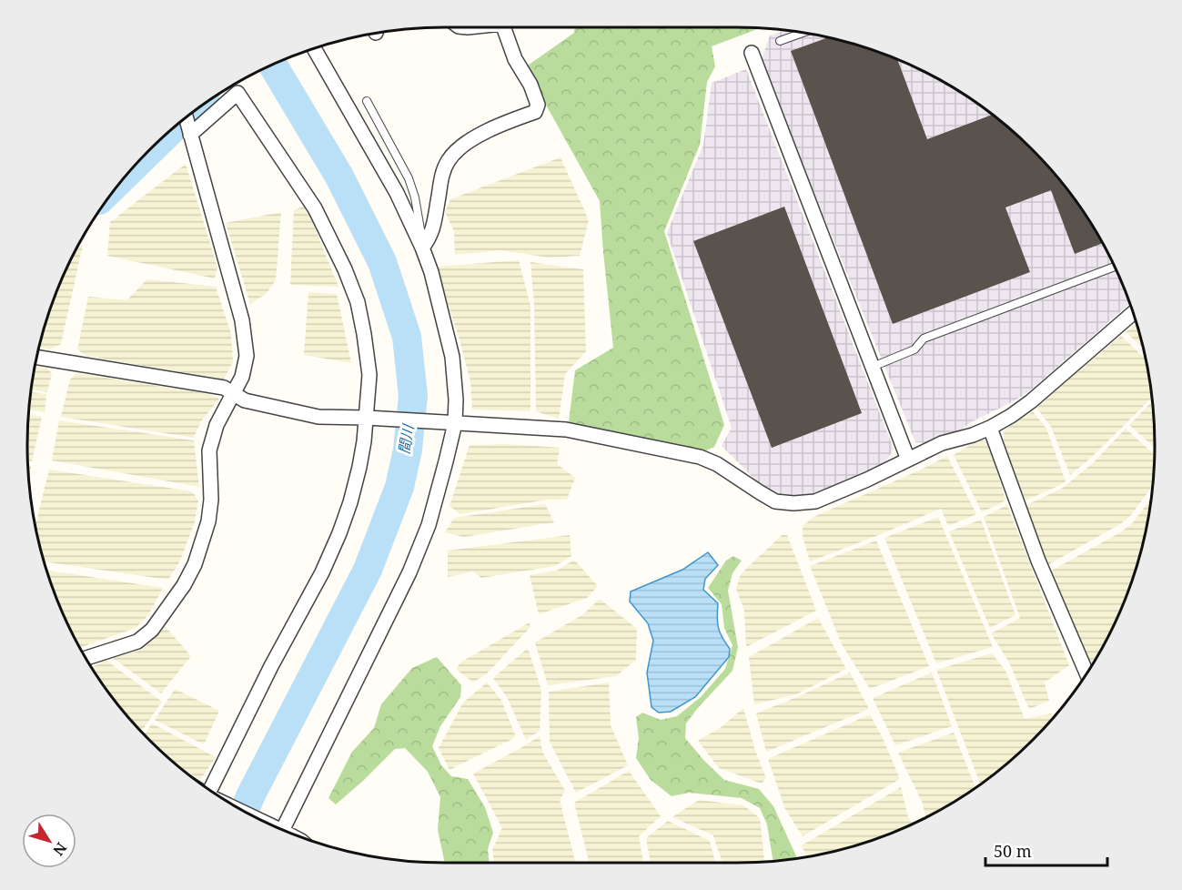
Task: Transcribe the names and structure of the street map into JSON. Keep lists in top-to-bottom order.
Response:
{
  "water": ["間川"],
  "scale_bar": "50 m",
  "north": "bottom right"
}
